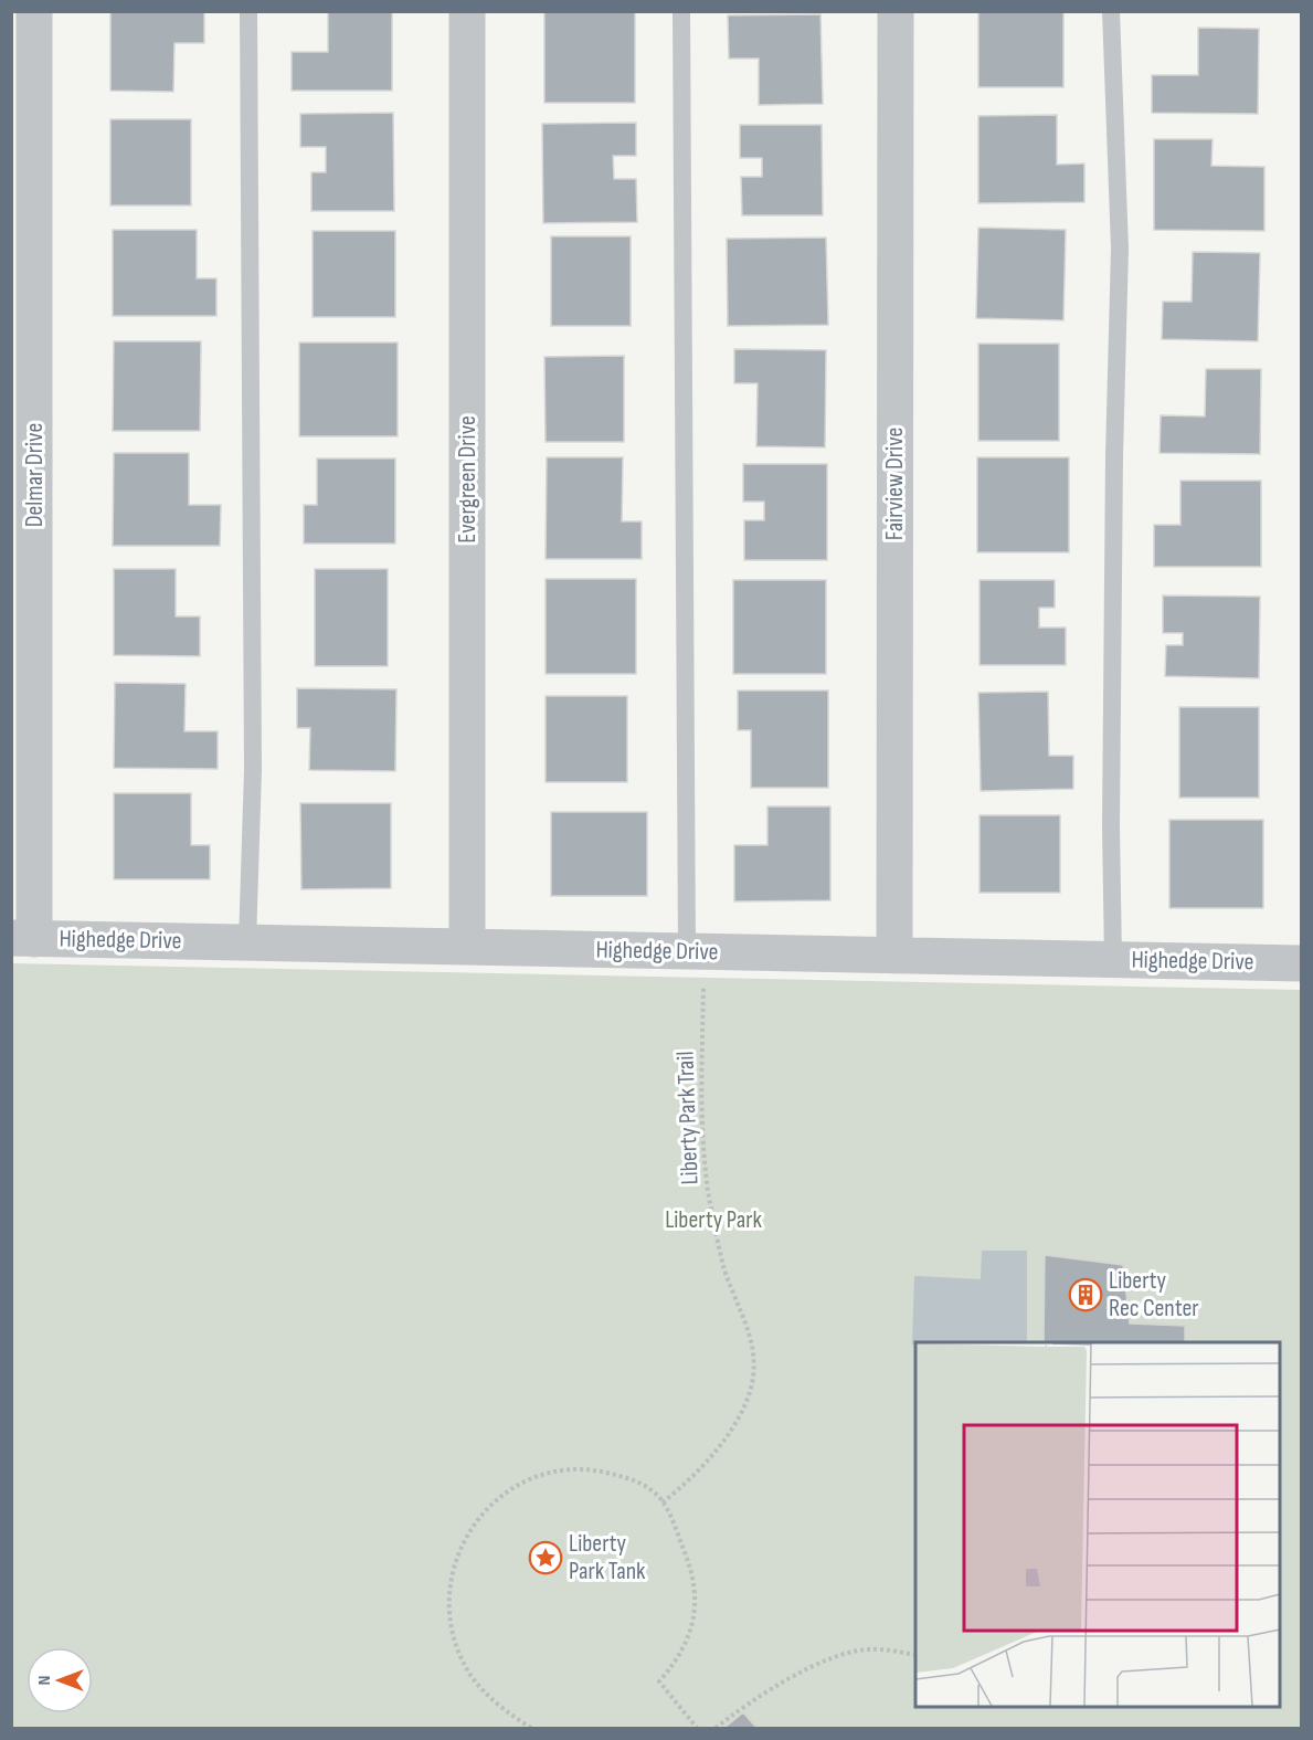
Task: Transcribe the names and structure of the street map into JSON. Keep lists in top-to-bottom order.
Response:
{
  "streets": {
    "street": [
      "Delmar Drive",
      "Evergreen Drive",
      "Fairview Drive",
      "Highedge Drive"
    ],
    "path": ["Liberty Park Trail"]
  },
  "crossings": [
    ["Delmar Drive", "Highedge Drive"],
    ["Evergreen Drive", "Highedge Drive"],
    ["Fairview Drive", "Highedge Drive"],
    ["Highedge Drive", "Liberty Park Trail"]
  ],
  "parks": ["Liberty Park"],
  "places": {
    "building": ["Liberty Rec Center"],
    "place": ["Liberty Park Tank"]
  },
  "north": "left"
}
